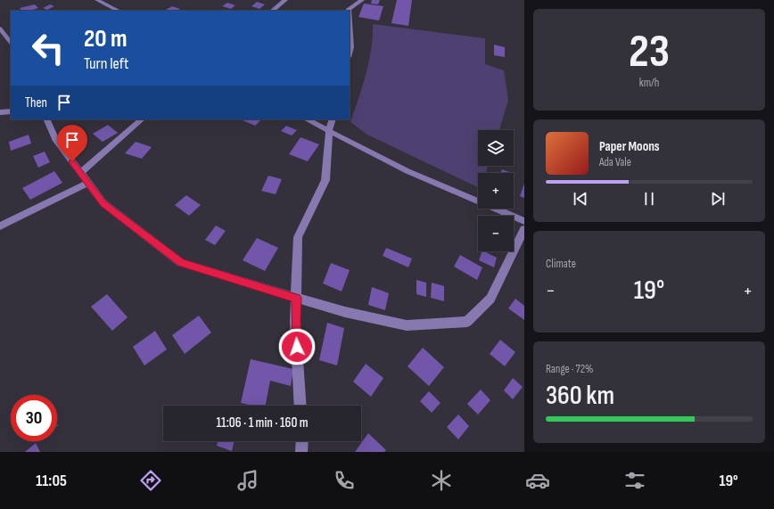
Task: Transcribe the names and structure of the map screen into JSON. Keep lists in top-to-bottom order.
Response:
{
  "page": {
    "tile": [
      ["23", "km/h"],
      "Climate",
      ["Range · 72%", "360 km"]
    ],
    "turn": ["20 m", "Turn left"],
    "then": "Then",
    "map_buttons": ["+", "−"],
    "song": ["Paper Moons", "Ada Vale"],
    "heat": ["−", "19°", "+"],
    "limit": "30",
    "trip": "11:06 · 1 min · 160 m",
    "tabs": ["11:05", "19°"]
  }
}
